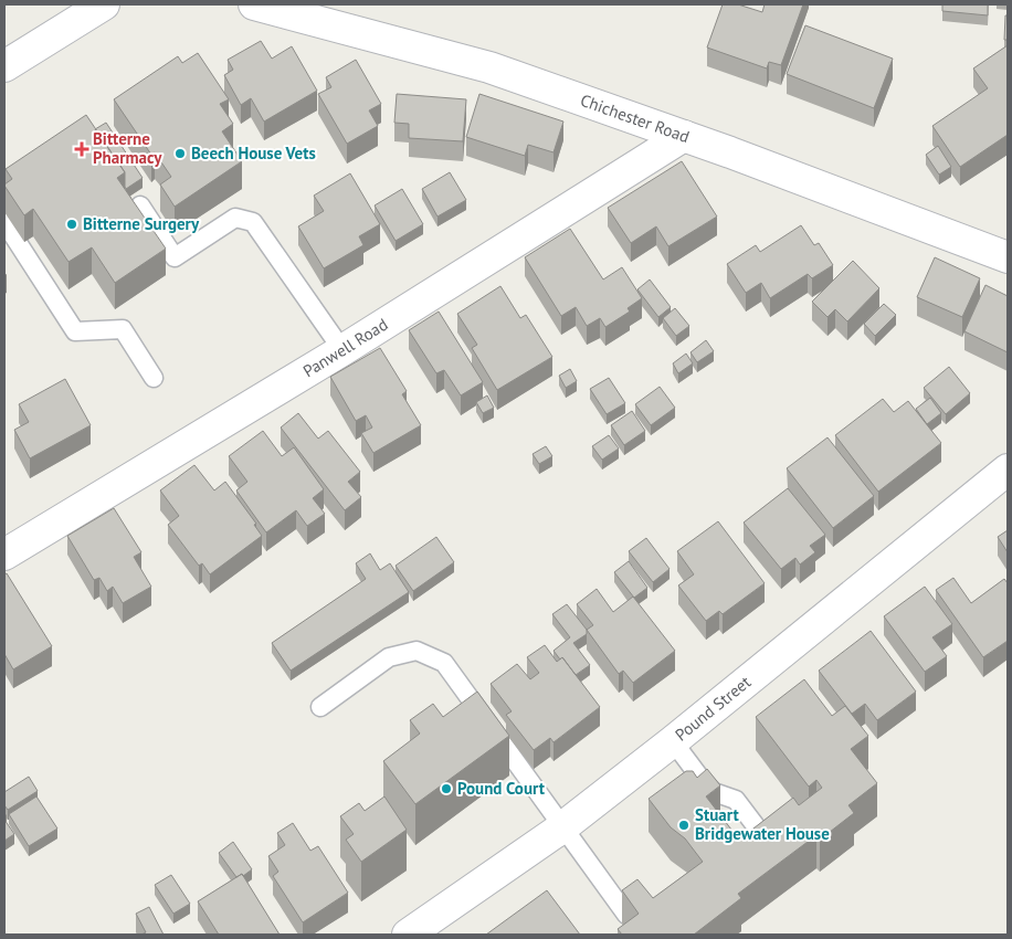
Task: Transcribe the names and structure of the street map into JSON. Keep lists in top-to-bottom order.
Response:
{
  "streets": {
    "street": ["Chichester Road", "Panwell Road", "Pound Street"]
  },
  "crossings": [
    ["Chichester Road", "Panwell Road"]
  ],
  "places": {
    "health": ["Bitterne Pharmacy"],
    "other": [
      "Beech House Vets",
      "Bitterne Surgery",
      "Pound Court",
      "Stuart Bridgewater House"
    ]
  }
}
